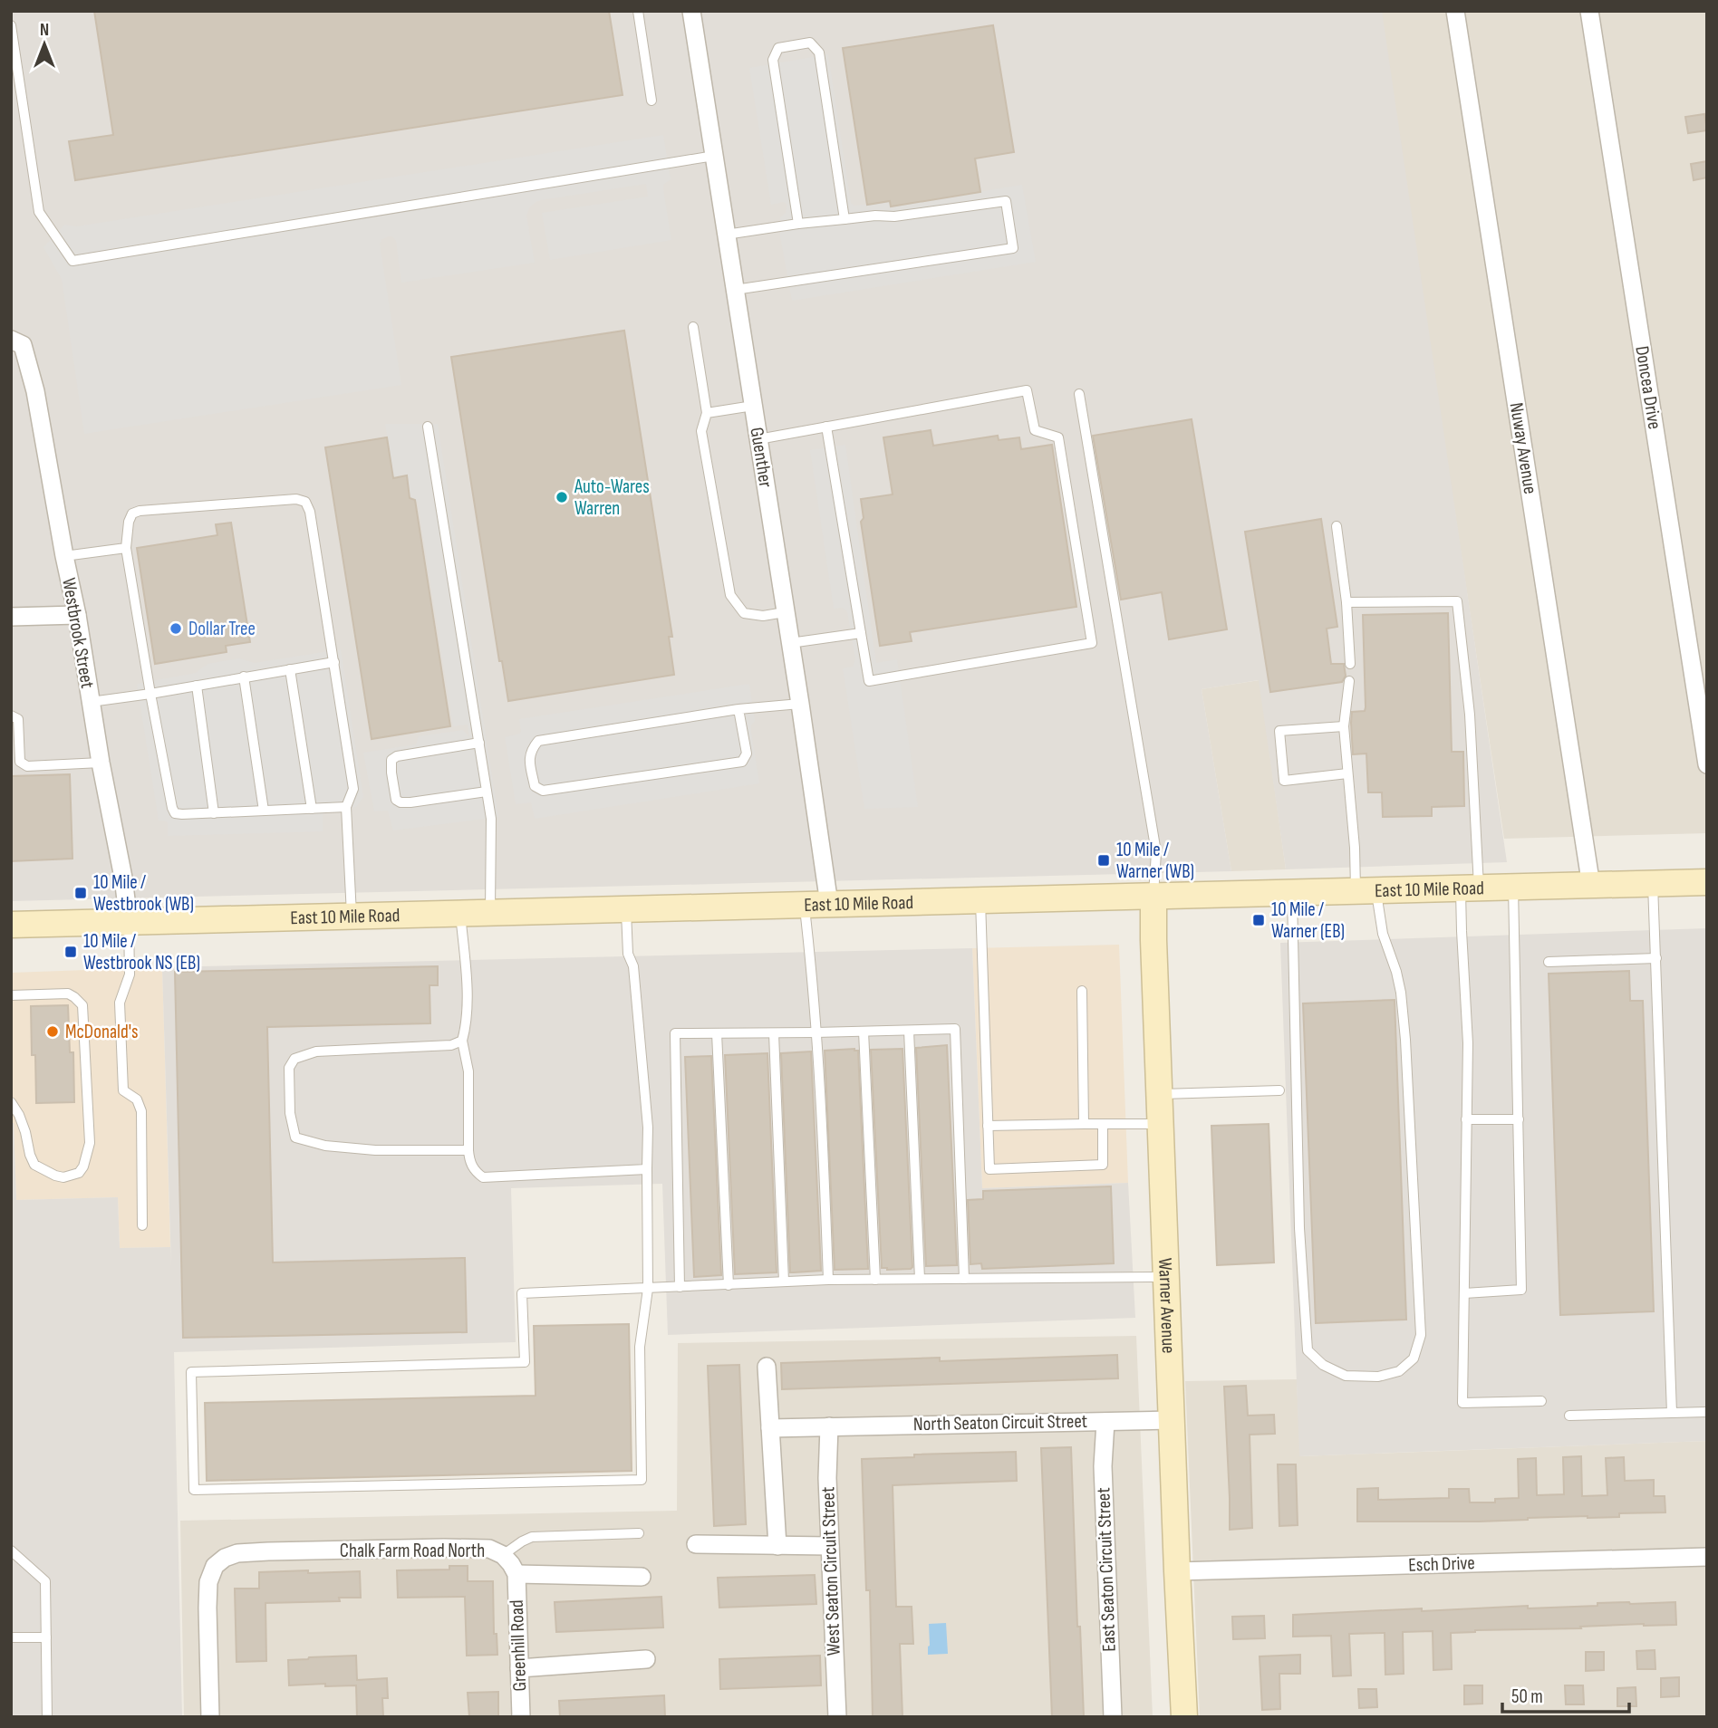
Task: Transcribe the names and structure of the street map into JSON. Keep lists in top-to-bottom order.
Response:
{
  "streets": {
    "main road": ["East 10 Mile Road", "Warner Avenue"],
    "street": [
      "Doncea Drive",
      "Nuway Avenue",
      "Guenther",
      "Westbrook Street",
      "North Seaton Circuit Street",
      "Chalk Farm Road North",
      "Esch Drive",
      "East Seaton Circuit Street",
      "West Seaton Circuit Street",
      "Greenhill Road"
    ]
  },
  "crossings": [
    ["Nuway Avenue", "East 10 Mile Road"],
    ["Guenther", "East 10 Mile Road"],
    ["Westbrook Street", "East 10 Mile Road"],
    ["East 10 Mile Road", "Warner Avenue"],
    ["Warner Avenue", "North Seaton Circuit Street"],
    ["Warner Avenue", "Esch Drive"],
    ["North Seaton Circuit Street", "East Seaton Circuit Street"],
    ["North Seaton Circuit Street", "West Seaton Circuit Street"],
    ["Chalk Farm Road North", "Greenhill Road"]
  ],
  "places": {
    "other": ["Auto-Wares Warren", "Dollar Tree", "McDonald's"],
    "transit": [
      "10 Mile / Warner (WB)",
      "10 Mile / Westbrook (WB)",
      "10 Mile / Warner (EB)",
      "10 Mile / Westbrook NS (EB)"
    ]
  },
  "scale_bar": "50 m",
  "north": "top"
}
